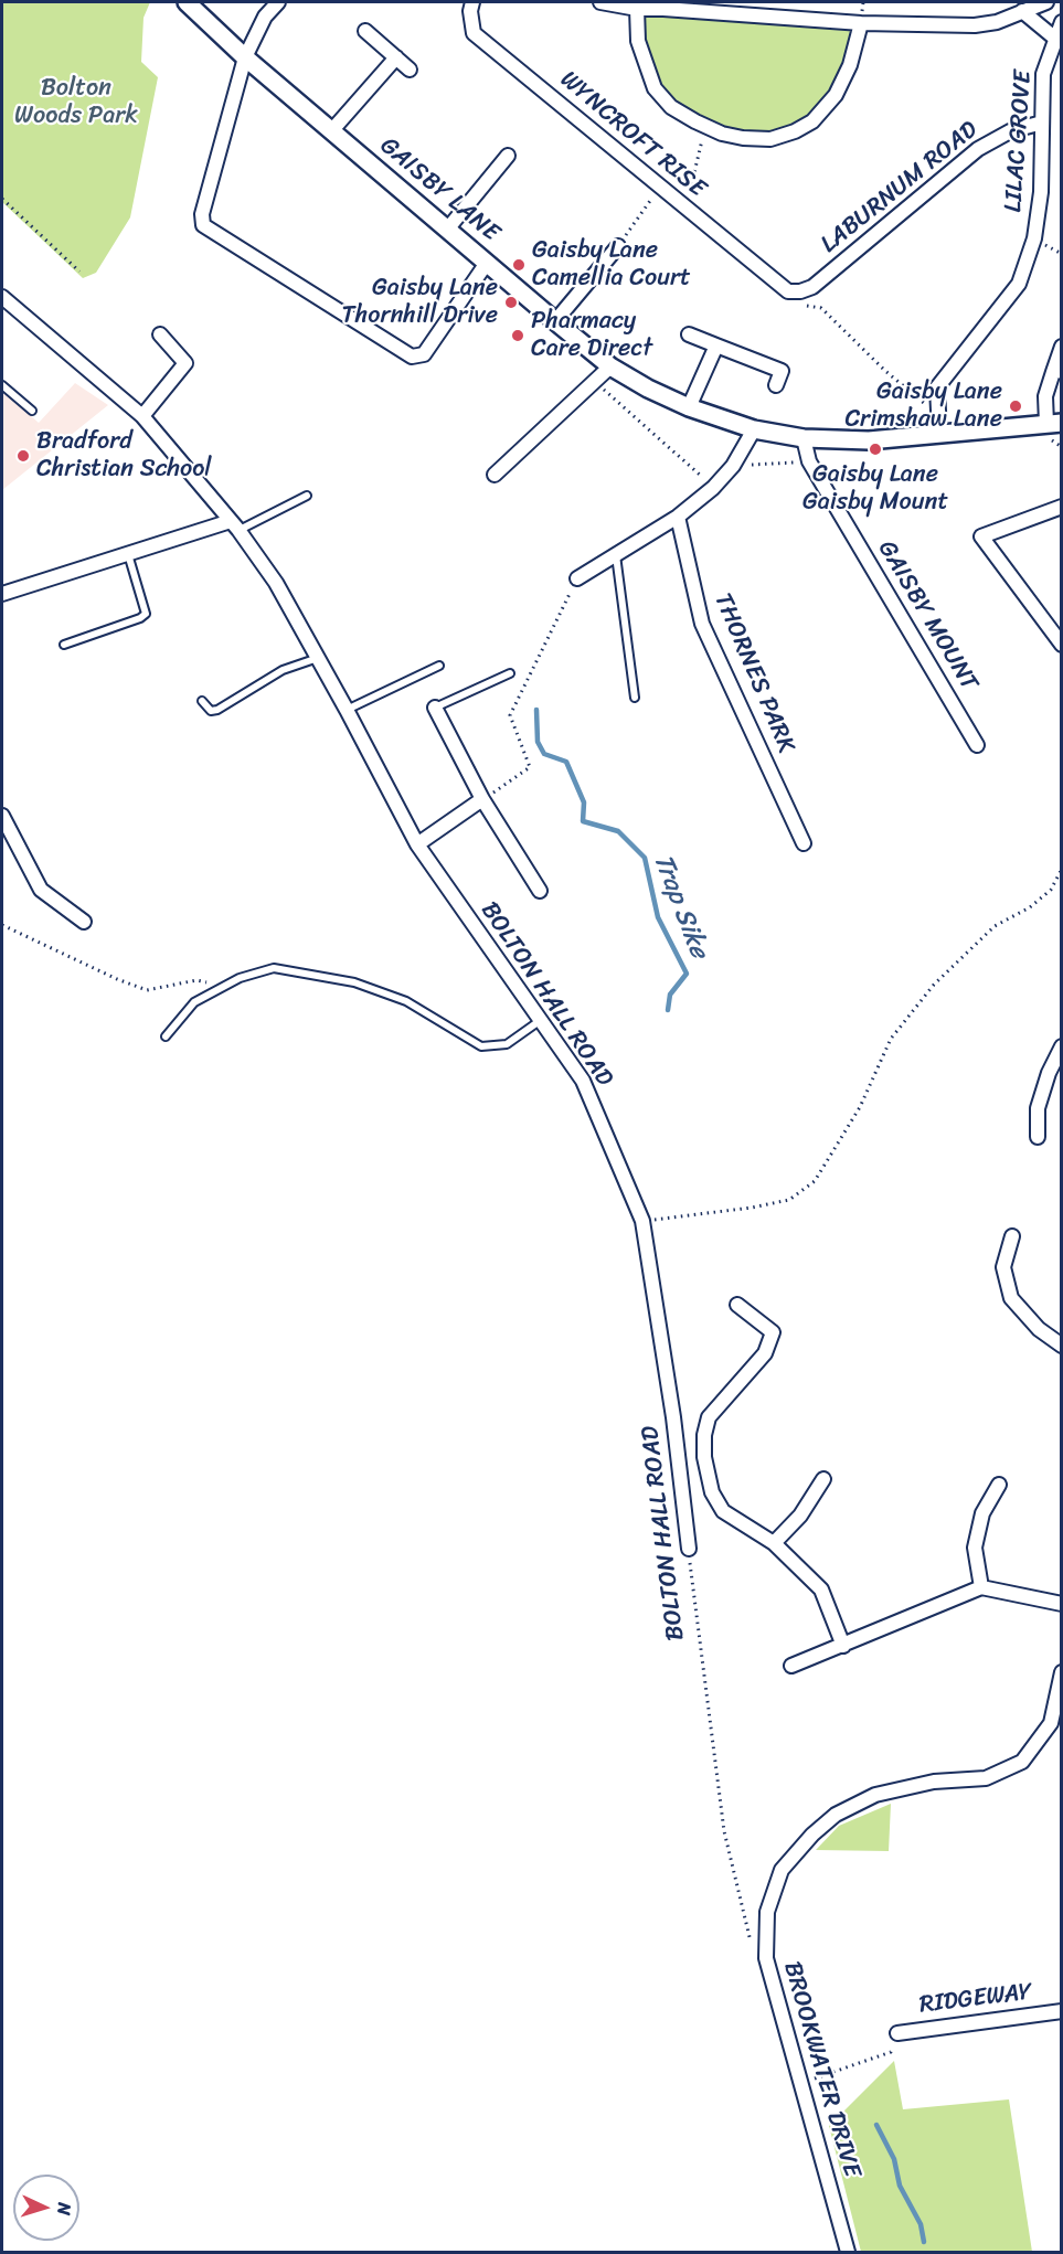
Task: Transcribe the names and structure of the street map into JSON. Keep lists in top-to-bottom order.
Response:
{
  "streets": {
    "street": [
      "WYNCROFT RISE",
      "LILAC GROVE",
      "LABURNUM ROAD",
      "GAISBY LANE",
      "GAISBY MOUNT",
      "THORNES PARK",
      "BOLTON HALL ROAD",
      "RIDGEWAY",
      "BROOKWATER DRIVE"
    ]
  },
  "crossings": [
    ["WYNCROFT RISE", "LABURNUM ROAD"],
    ["LILAC GROVE", "LABURNUM ROAD"],
    ["LILAC GROVE", "GAISBY LANE"],
    ["GAISBY LANE", "GAISBY MOUNT"]
  ],
  "water": ["Trap Sike"],
  "parks": ["Bolton Woods Park"],
  "places": [
    "Gaisby Lane Camellia Court",
    "Gaisby Lane Thornhill Drive",
    "Pharmacy Care Direct",
    "Gaisby Lane Crimshaw Lane",
    "Gaisby Lane Gaisby Mount",
    "Bradford Christian School"
  ],
  "north": "right"
}
